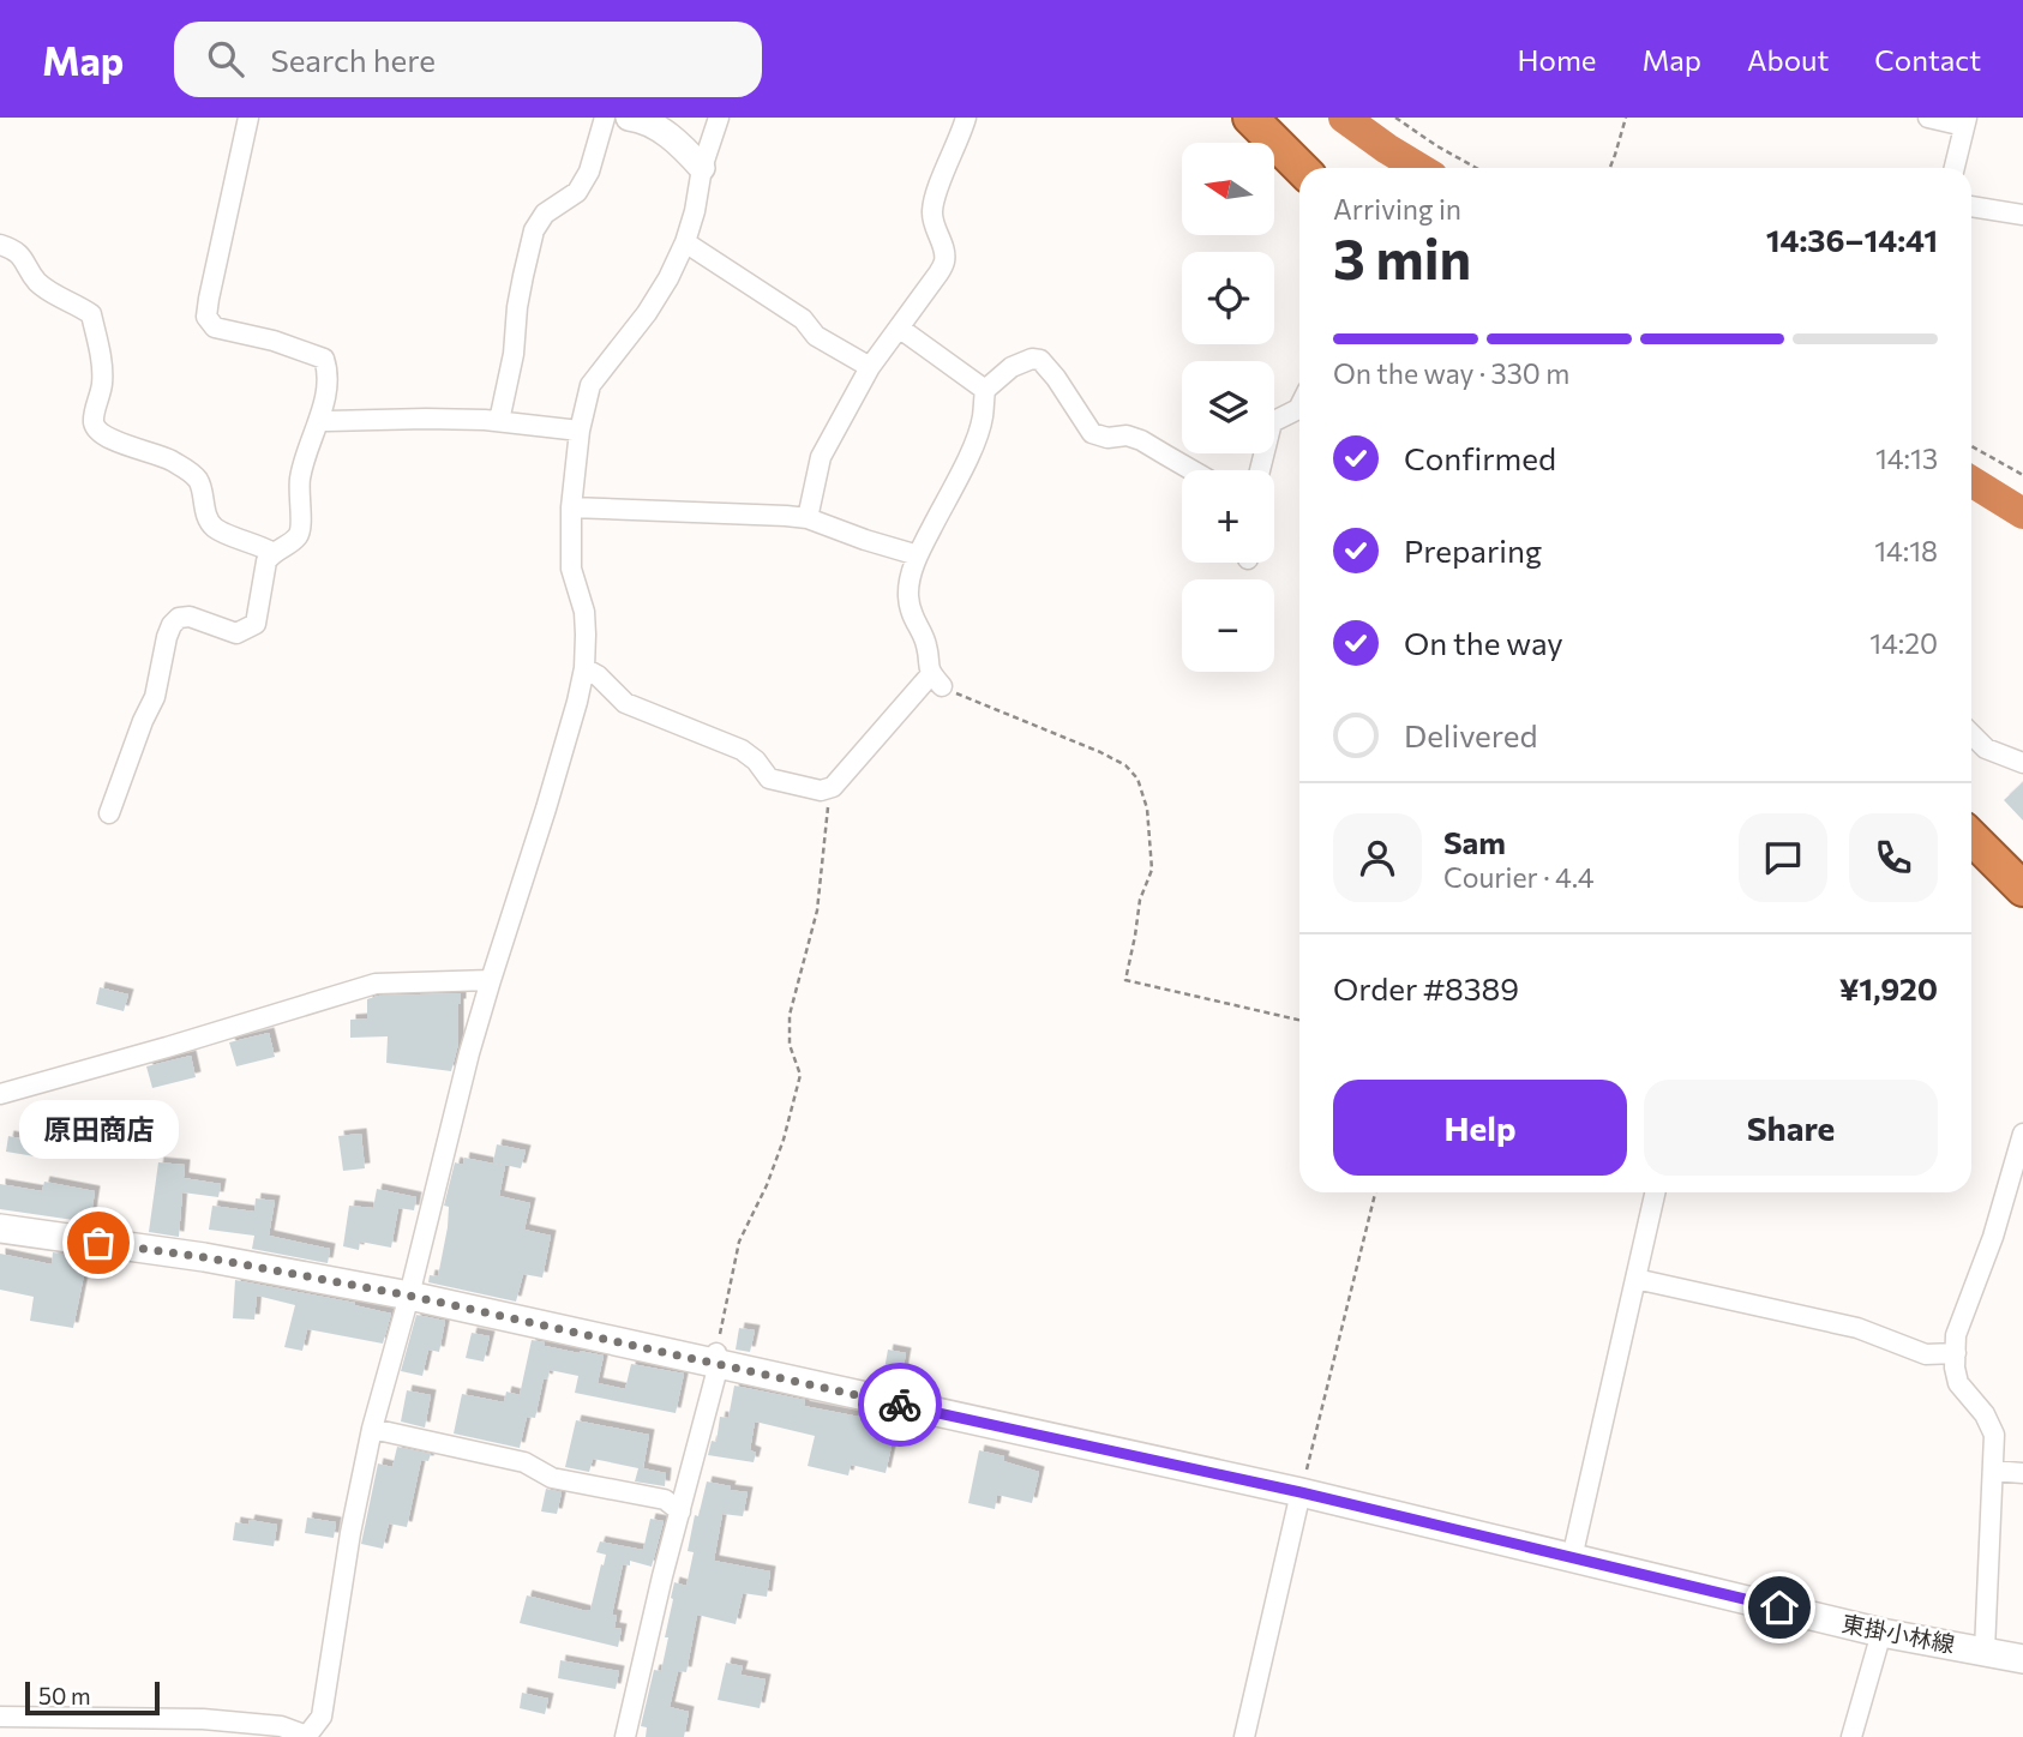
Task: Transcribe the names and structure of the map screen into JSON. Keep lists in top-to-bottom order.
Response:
{
  "streets": {
    "main road": ["東掛小林線"]
  },
  "places": ["原田商店"],
  "scale_bar": "50 m",
  "north": "left",
  "page": {
    "header": "Map",
    "search": "Search here",
    "nav": [
      "Home",
      "Map",
      "About",
      "Contact"
    ],
    "map_buttons": ["+", "−"],
    "heading": ["3 min", "Arriving in", "14:36–14:41"],
    "panel": [
      "Sam",
      "Courier · 4.4",
      "Order #8389",
      "¥1,920"
    ],
    "bar": "On the way · 330 m",
    "list": [
      ["Confirmed", "14:13"],
      ["Preparing", "14:18"],
      ["On the way", "14:20"],
      "Delivered"
    ],
    "buttons": ["Help", "Share"],
    "bubble": "原田商店",
    "scale": "50 m"
  }
}
